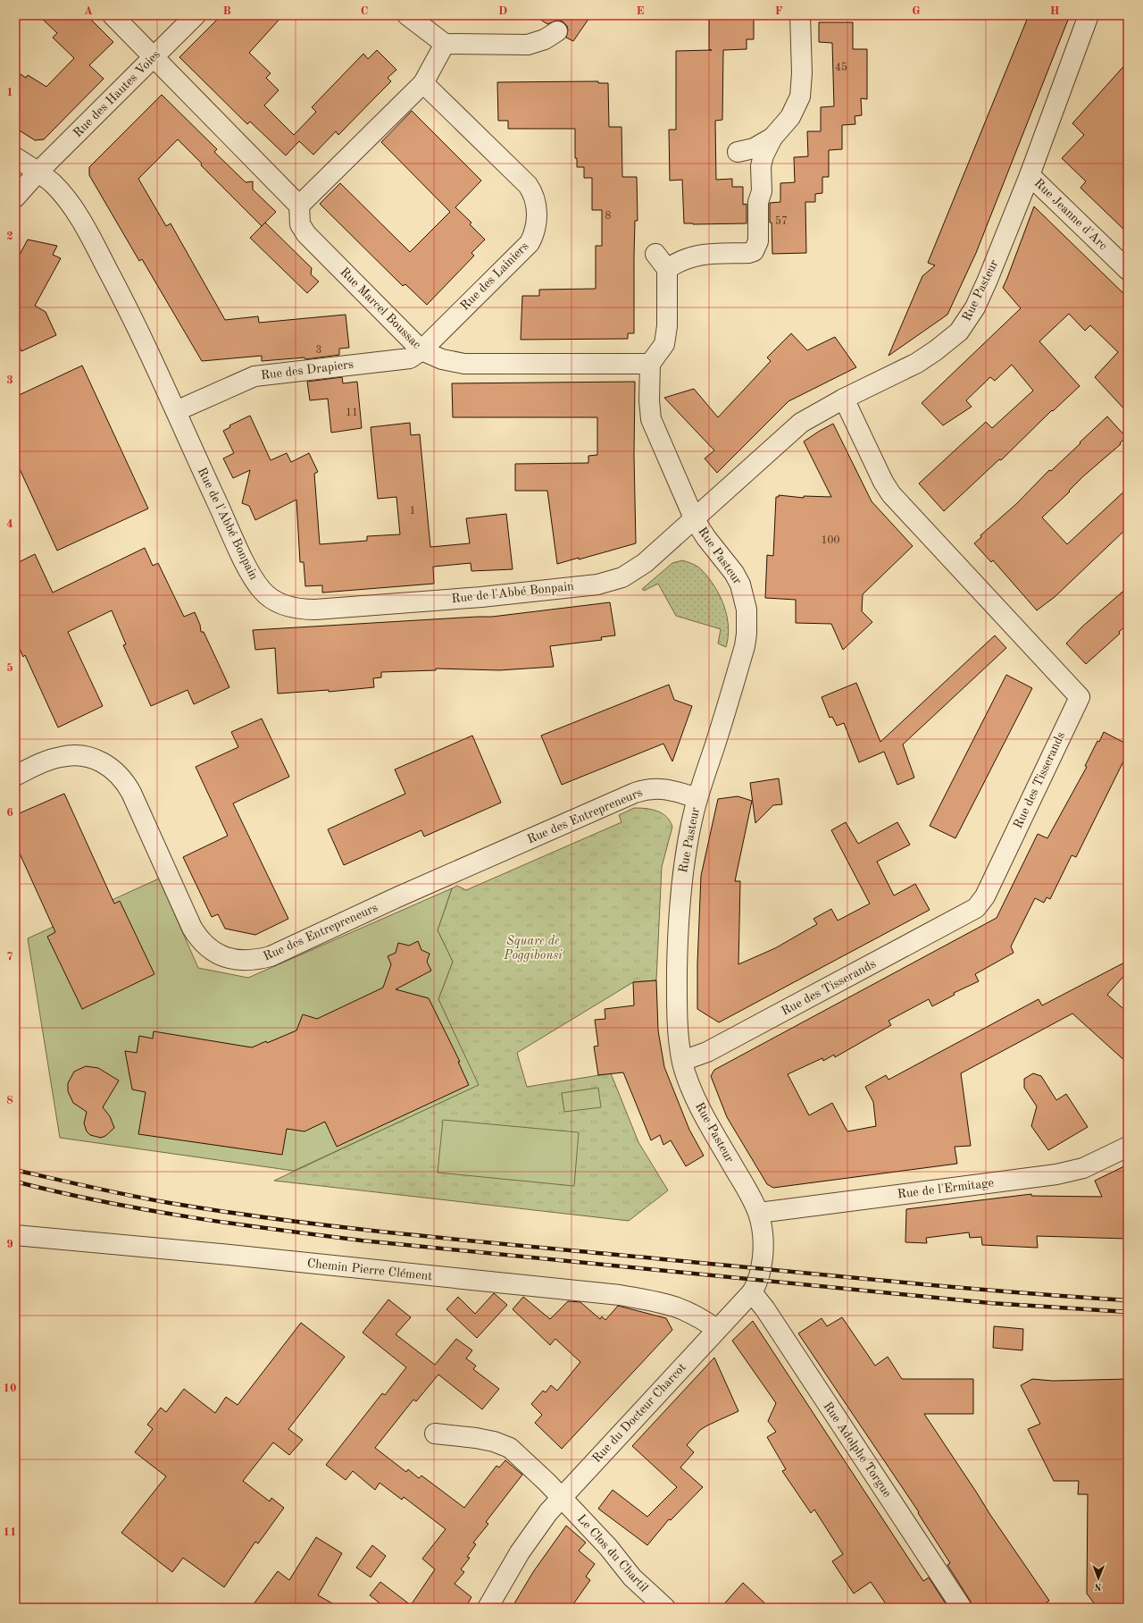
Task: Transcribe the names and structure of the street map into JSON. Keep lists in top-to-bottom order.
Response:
{
  "streets": {
    "street": [
      "Rue des Hautes Voies",
      "Rue Jeanne d'Arc",
      "Rue des Lainiers",
      "Rue Pasteur",
      "Rue Marcel Boussac",
      "Rue des Drapiers",
      "Rue de l'Abbé Bonpain",
      "Rue des Tisserands",
      "Rue des Entrepreneurs",
      "Rue de l'Ermitage",
      "Chemin Pierre Clément",
      "Rue du Docteur Charcot",
      "Rue Adolphe Torgue",
      "Le Clos du Chartil"
    ]
  },
  "crossings": [
    ["Rue des Hautes Voies", "Rue de l'Abbé Bonpain"],
    ["Rue Jeanne d'Arc", "Rue Pasteur"],
    ["Rue des Lainiers", "Rue Marcel Boussac"],
    ["Rue des Lainiers", "Rue des Drapiers"],
    ["Rue Pasteur", "Rue de l'Abbé Bonpain"],
    ["Rue Pasteur", "Rue des Tisserands"],
    ["Rue Pasteur", "Rue des Entrepreneurs"],
    ["Rue Pasteur", "Rue de l'Ermitage"],
    ["Rue Pasteur", "Rue du Docteur Charcot"],
    ["Rue Marcel Boussac", "Rue des Drapiers"],
    ["Rue des Drapiers", "Rue de l'Abbé Bonpain"],
    ["Rue de l'Ermitage", "Rue du Docteur Charcot"],
    ["Chemin Pierre Clément", "Rue du Docteur Charcot"],
    ["Rue du Docteur Charcot", "Rue Adolphe Torgue"],
    ["Rue du Docteur Charcot", "Le Clos du Chartil"]
  ],
  "parks": ["Square de Poggibonsi"],
  "house_numbers": [
    "45",
    "8",
    "57",
    "3",
    "11",
    "1",
    "100"
  ],
  "north": "bottom",
  "grid": {
    "columns": [
      "A",
      "B",
      "C",
      "D",
      "E",
      "F",
      "G",
      "H"
    ],
    "rows": [
      "1",
      "2",
      "3",
      "4",
      "5",
      "6",
      "7",
      "8",
      "9",
      "10",
      "11"
    ]
  }
}
